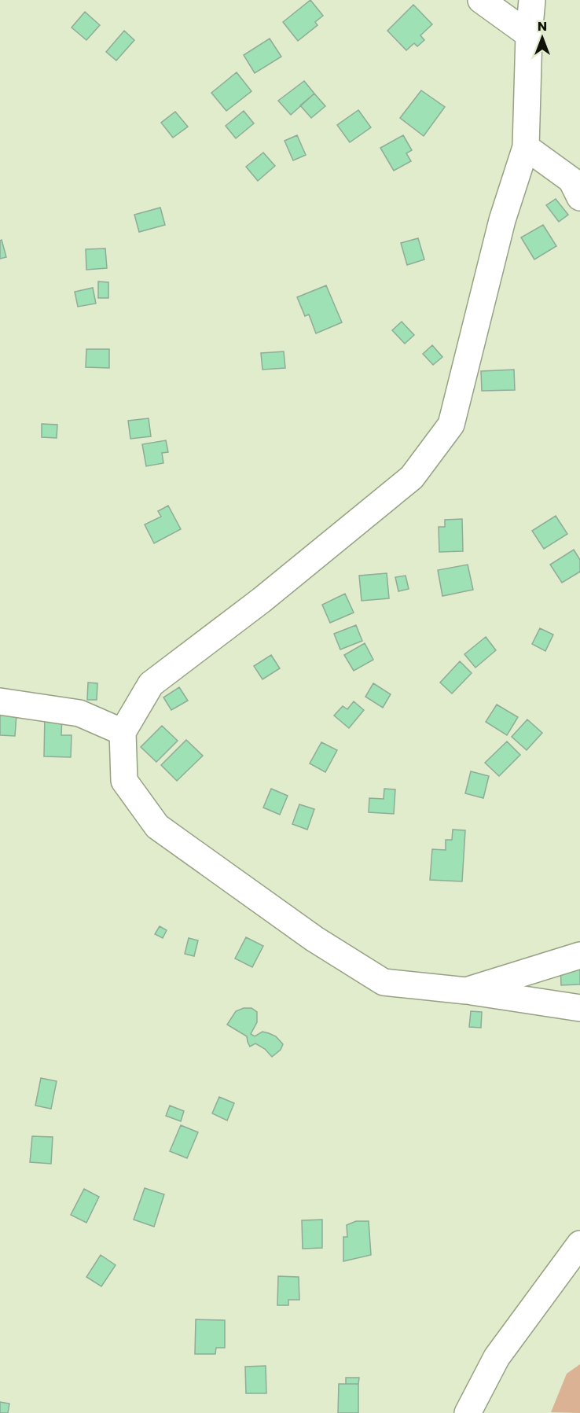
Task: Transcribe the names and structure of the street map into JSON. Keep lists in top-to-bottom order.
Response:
{
  "north": "top"
}
